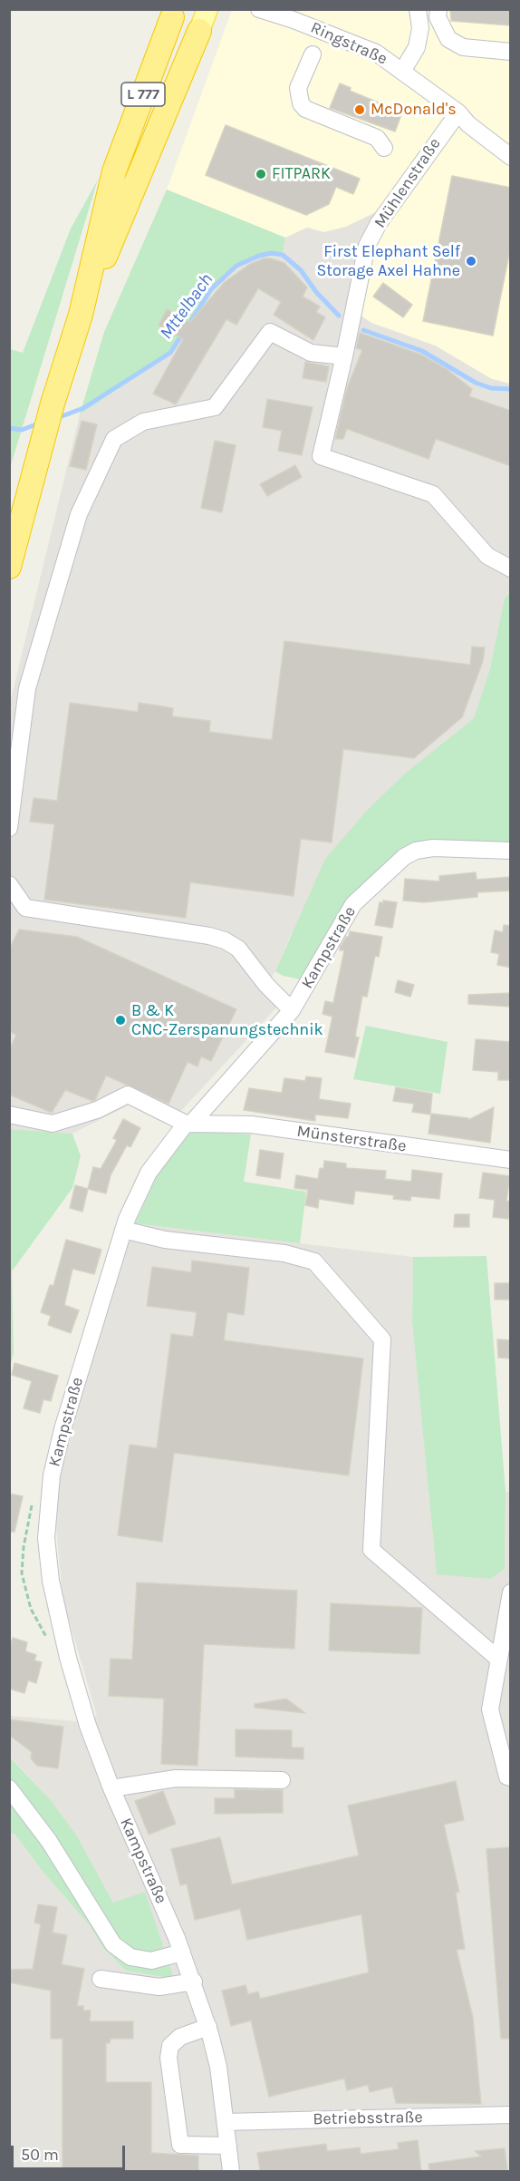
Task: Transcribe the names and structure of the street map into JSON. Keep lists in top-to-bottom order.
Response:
{
  "streets": {
    "highway": ["L 777"],
    "street": [
      "Ringstraße",
      "Mühlenstraße",
      "Kampstraße",
      "Münsterstraße",
      "Betriebsstraße"
    ]
  },
  "crossings": [
    ["Ringstraße", "Mühlenstraße"],
    ["Kampstraße", "Münsterstraße"],
    ["Kampstraße", "Betriebsstraße"]
  ],
  "water": ["Mttelbach"],
  "places": [
    "McDonald's",
    "FITPARK",
    "First Elephant Self Storage Axel Hahne",
    "B & K CNC-Zerspanungstechnik"
  ],
  "scale_bar": "50 m"
}
